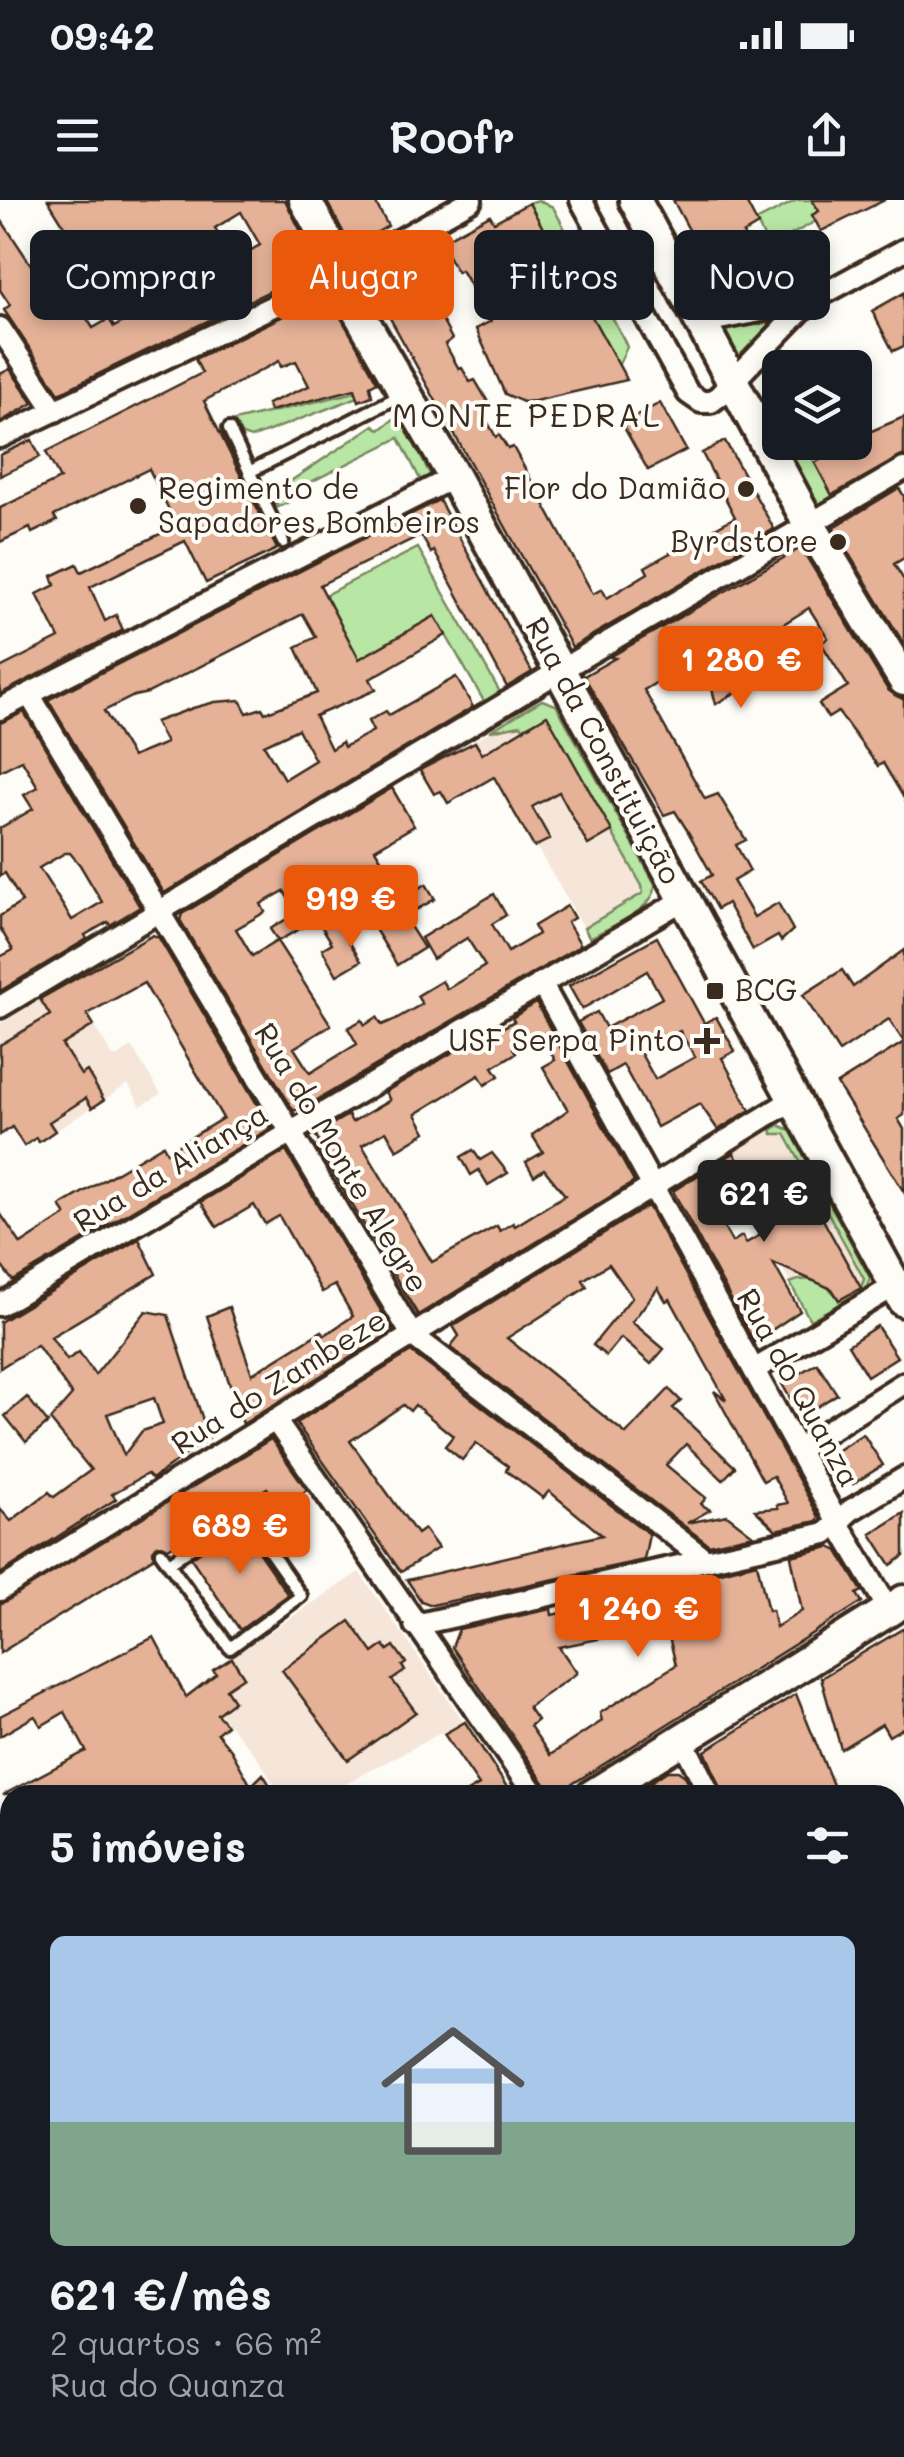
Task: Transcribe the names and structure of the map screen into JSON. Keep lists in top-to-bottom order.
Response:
{
  "streets": {
    "main road": ["Rua da Constituição"],
    "street": [
      "Rua do Monte Alegre",
      "Rua da Aliança",
      "Rua do Zambeze",
      "Rua do Quanza"
    ]
  },
  "crossings": [
    ["Rua da Constituição", "Rua da Aliança"],
    ["Rua da Constituição", "Rua do Zambeze"],
    ["Rua do Monte Alegre", "Rua da Aliança"],
    ["Rua do Monte Alegre", "Rua do Zambeze"],
    ["Rua da Aliança", "Rua do Quanza"],
    ["Rua do Zambeze", "Rua do Quanza"]
  ],
  "districts": ["MONTE PEDRAL"],
  "places": {
    "other": ["Flor do Damião", "Regimento de Sapadores Bombeiros", "Byrdstore"],
    "transit": ["BCG"],
    "health": ["USF Serpa Pinto"]
  },
  "page": {
    "status": "09:42",
    "header": "Roofr",
    "chip": [
      "Comprar",
      "Alugar",
      "Filtros",
      "Novo"
    ],
    "price": [
      "1 280 €",
      "919 €",
      "621 €",
      "689 €",
      "1 240 €"
    ],
    "heading": "5 imóveis",
    "list": [
      {
        "name": "621 €/mês",
        "note": "2 quartos · 66 m² · Rua do Quanza"
      }
    ]
  }
}
